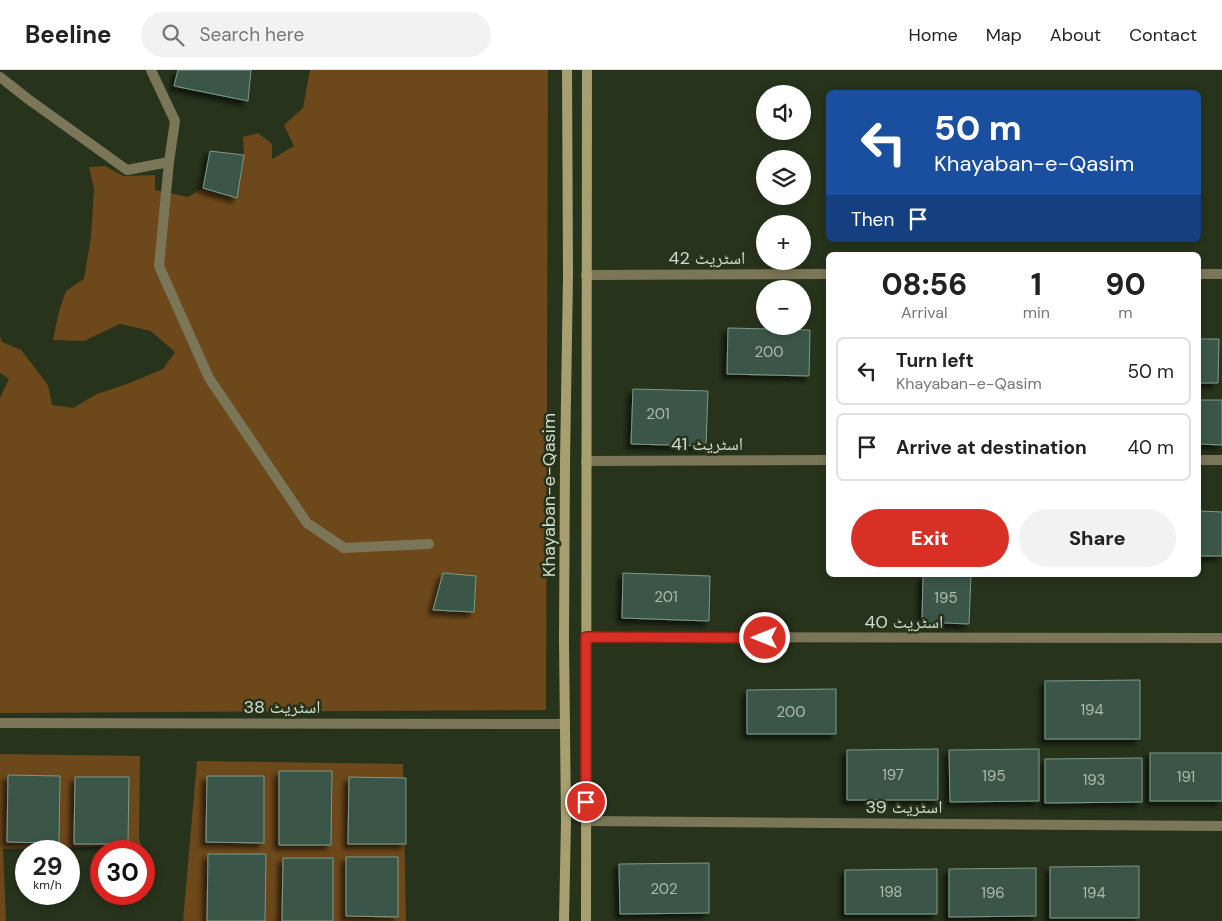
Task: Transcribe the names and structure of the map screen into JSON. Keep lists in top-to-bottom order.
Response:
{
  "streets": {
    "street": [
      "اسٹریٹ 42",
      "اسٹریٹ 41",
      "Khayaban-e-Qasim",
      "اسٹریٹ 40",
      "اسٹریٹ 38",
      "اسٹریٹ 39"
    ]
  },
  "crossings": [
    ["Khayaban-e-Qasim", "اسٹریٹ 38"]
  ],
  "house_numbers": [
    "200",
    "201",
    "201",
    "195",
    "194",
    "200",
    "197",
    "195",
    "191",
    "193",
    "202",
    "198",
    "196",
    "194"
  ],
  "page": {
    "header": "Beeline",
    "search": "Search here",
    "nav": [
      "Home",
      "Map",
      "About",
      "Contact"
    ],
    "map_buttons": ["+", "−"],
    "turn": ["50 m", "Khayaban-e-Qasim"],
    "then": "Then",
    "eta": [
      "08:56",
      "Arrival",
      "1",
      "min",
      "90",
      "m"
    ],
    "list": [
      {
        "name": "Turn left",
        "note": "Khayaban-e-Qasim",
        "value": "50 m"
      },
      {
        "name": "Arrive at destination",
        "value": "40 m"
      }
    ],
    "buttons": ["Exit", "Share"],
    "speed": "29 km/h",
    "limit": "30"
  }
}
